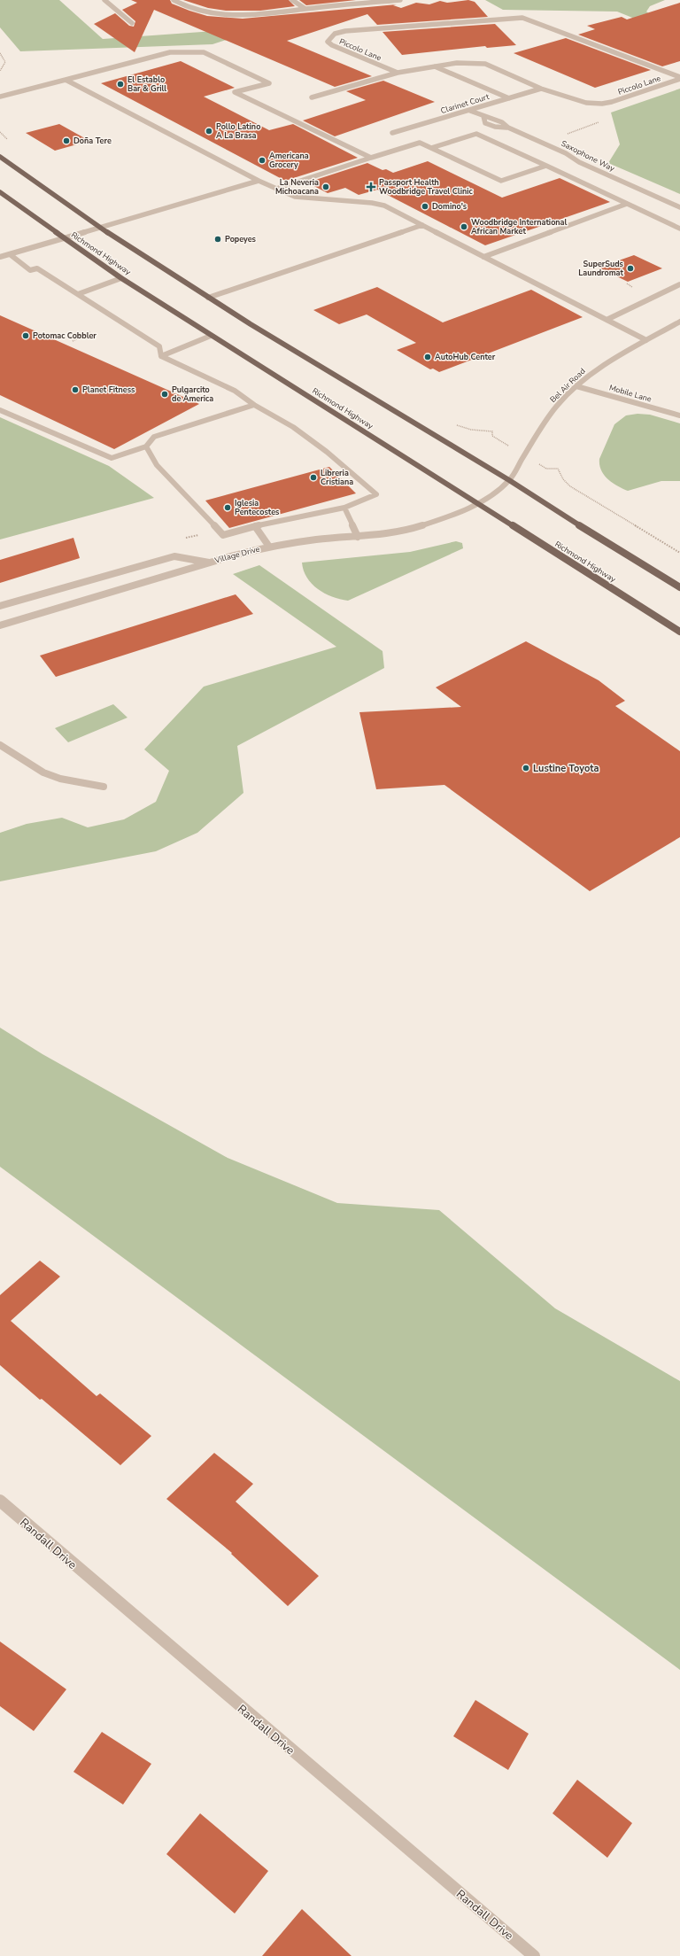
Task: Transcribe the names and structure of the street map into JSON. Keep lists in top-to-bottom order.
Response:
{
  "streets": {
    "main road": ["Richmond Highway"],
    "street": [
      "Piccolo Lane",
      "Clarinet Court",
      "Saxophone Way",
      "Bel Air Road",
      "Mobile Lane",
      "Village Drive",
      "Randall Drive"
    ]
  },
  "crossings": [
    ["Piccolo Lane", "Clarinet Court"],
    ["Clarinet Court", "Saxophone Way"],
    ["Richmond Highway", "Bel Air Road"],
    ["Richmond Highway", "Village Drive"],
    ["Bel Air Road", "Mobile Lane"],
    ["Bel Air Road", "Village Drive"]
  ],
  "places": {
    "other": [
      "El Establo Bar & Grill",
      "Pollo Latino A La Brasa",
      "Doña Tere",
      "Americana Grocery",
      "La Neveria Michoacana",
      "Domino's",
      "Woodbridge International African Market",
      "Popeyes",
      "SuperSuds Laundromat",
      "Potomac Cobbler",
      "AutoHub Center",
      "Planet Fitness",
      "Pulgarcito de America",
      "Libreria Cristiana",
      "Iglesia Pentecostes",
      "Lustine Toyota"
    ],
    "health": ["Passport Health Woodbridge Travel Clinic"]
  }
}
